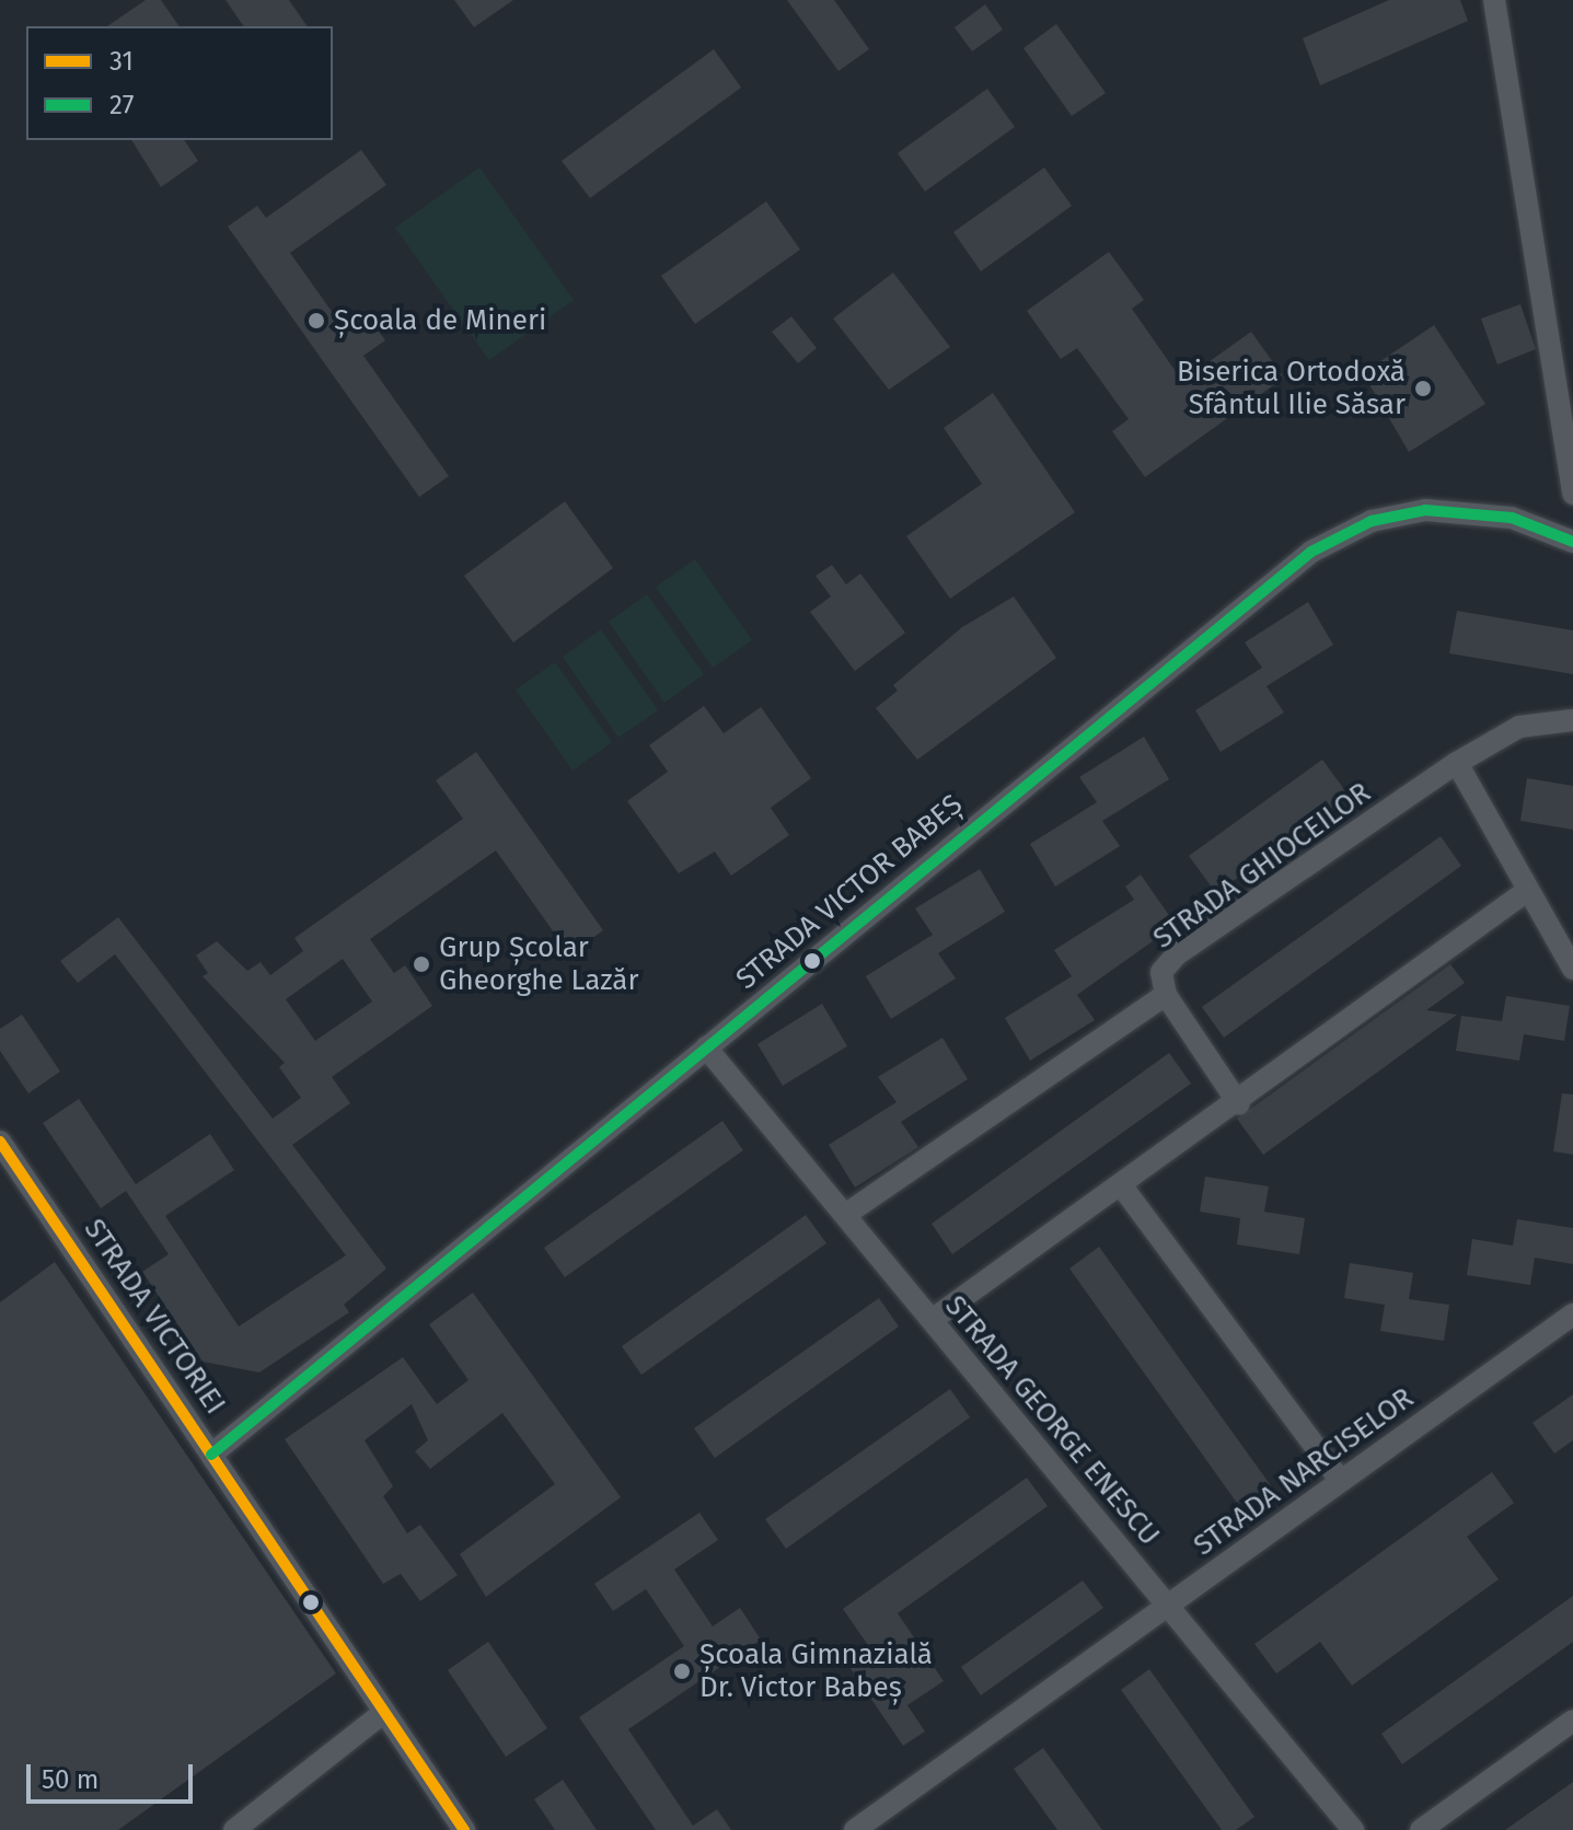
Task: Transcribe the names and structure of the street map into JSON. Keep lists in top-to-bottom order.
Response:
{
  "streets": {
    "street": [
      "STRADA GHIOCEILOR",
      "STRADA VICTOR BABEȘ",
      "STRADA VICTORIEI",
      "STRADA GEORGE ENESCU",
      "STRADA NARCISELOR"
    ]
  },
  "crossings": [
    ["STRADA GHIOCEILOR", "STRADA GEORGE ENESCU"],
    ["STRADA VICTOR BABEȘ", "STRADA VICTORIEI"],
    ["STRADA VICTOR BABEȘ", "STRADA GEORGE ENESCU"],
    ["STRADA GEORGE ENESCU", "STRADA NARCISELOR"]
  ],
  "places": [
    "Școala de Mineri",
    "Biserica Ortodoxă Sfântul Ilie Săsar",
    "Grup Școlar Gheorghe Lazăr",
    "Școala Gimnazială Dr. Victor Babeș"
  ],
  "lines": ["transit line 27", "transit line 31"],
  "legend": ["31", "27"],
  "scale_bar": "50 m"
}
